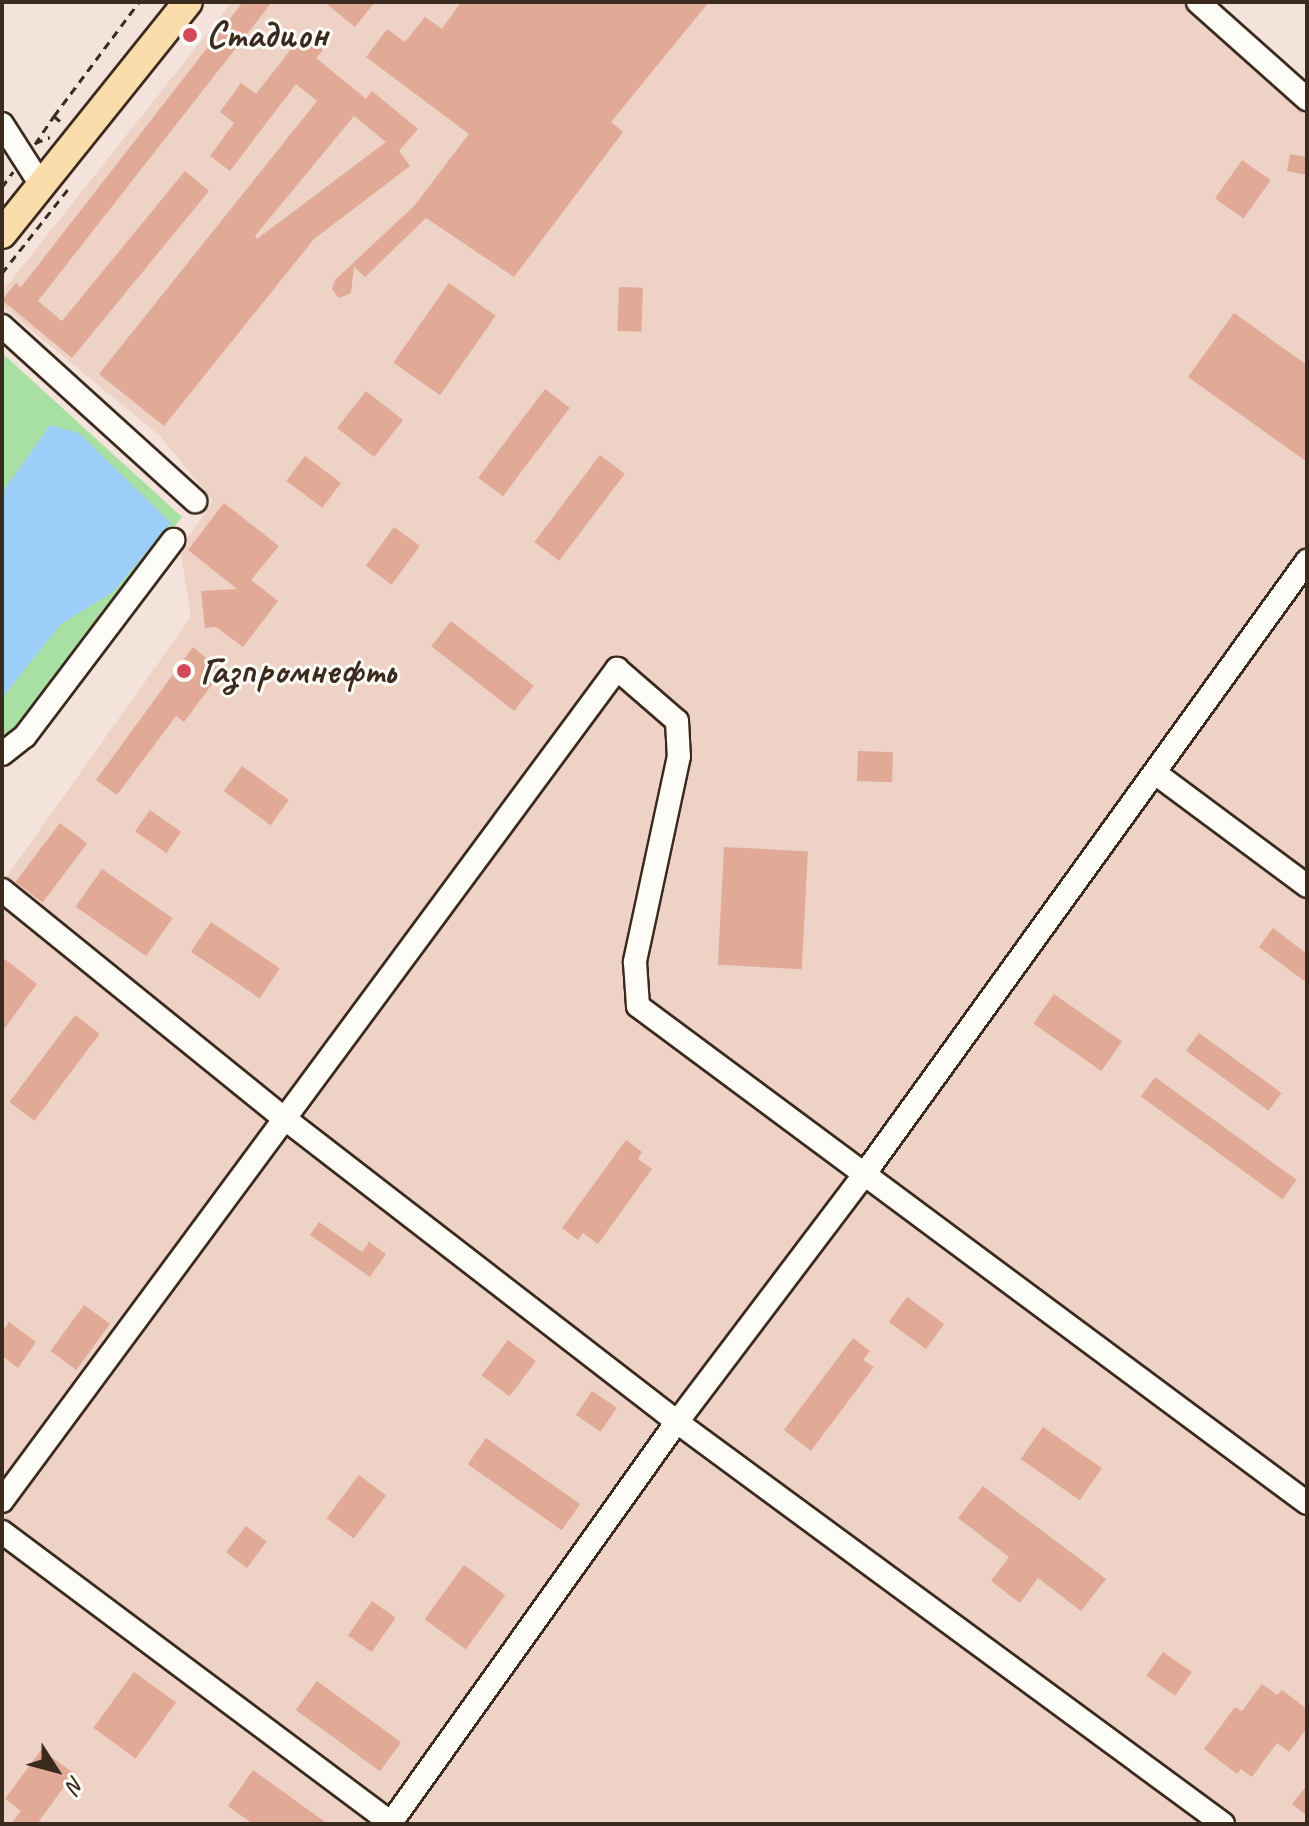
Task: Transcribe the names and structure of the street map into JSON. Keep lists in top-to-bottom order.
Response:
{
  "places": ["Стадион", "Газпромнефть"],
  "north": "bottom right"
}
